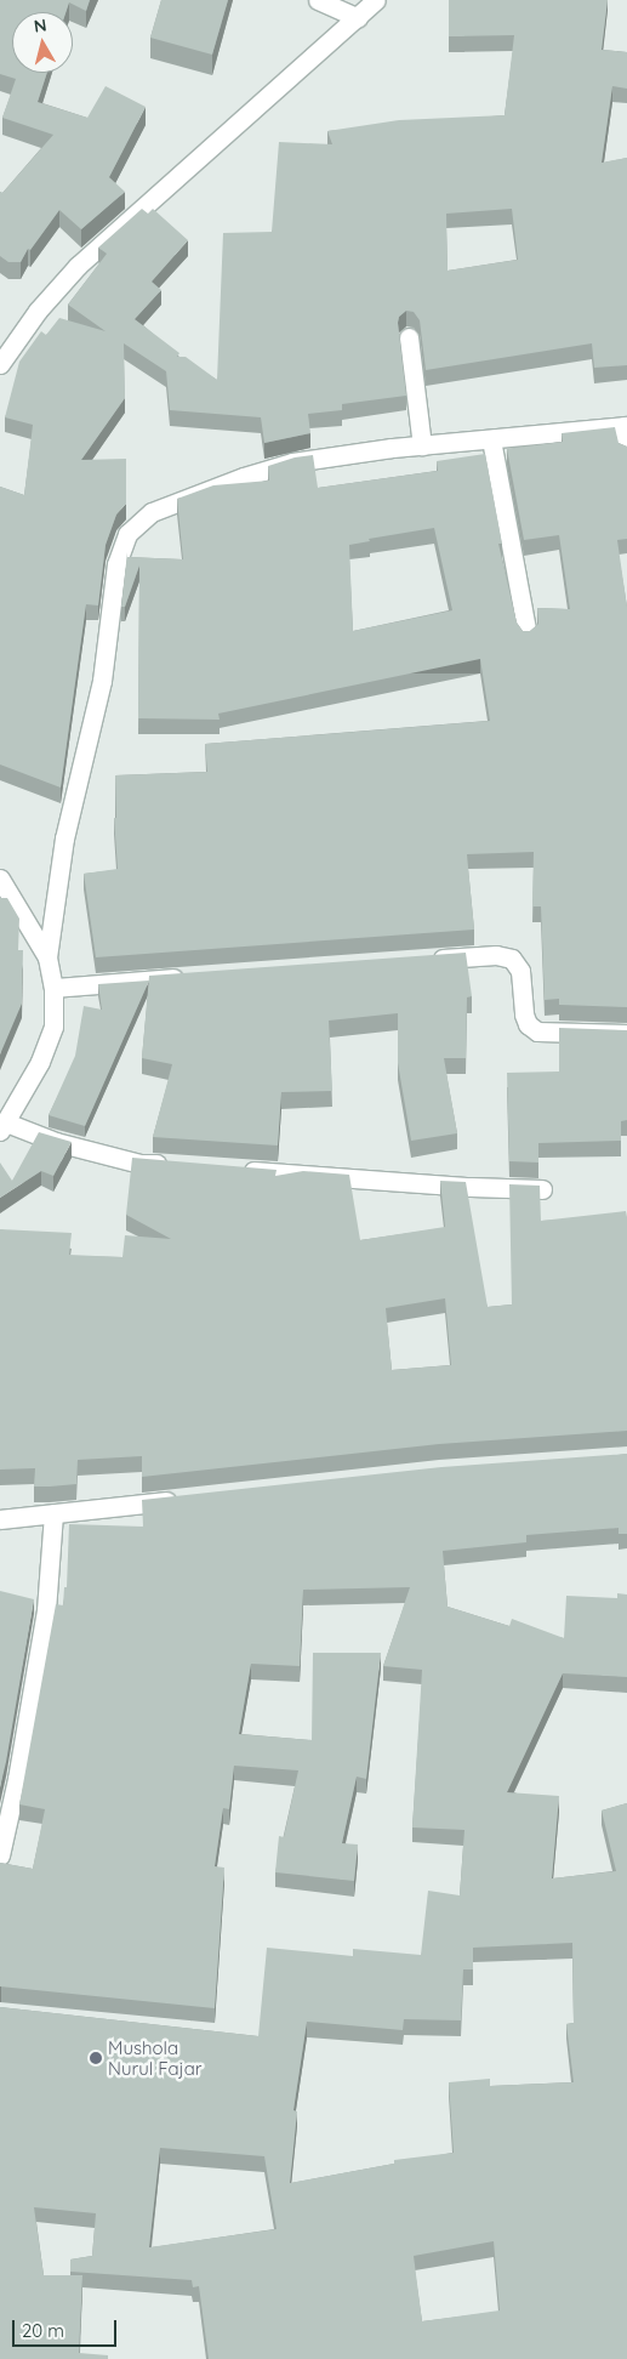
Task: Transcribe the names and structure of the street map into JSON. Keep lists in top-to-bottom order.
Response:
{
  "places": ["Mushola Nurul Fajar"],
  "scale_bar": "20 m",
  "north": "top"
}
